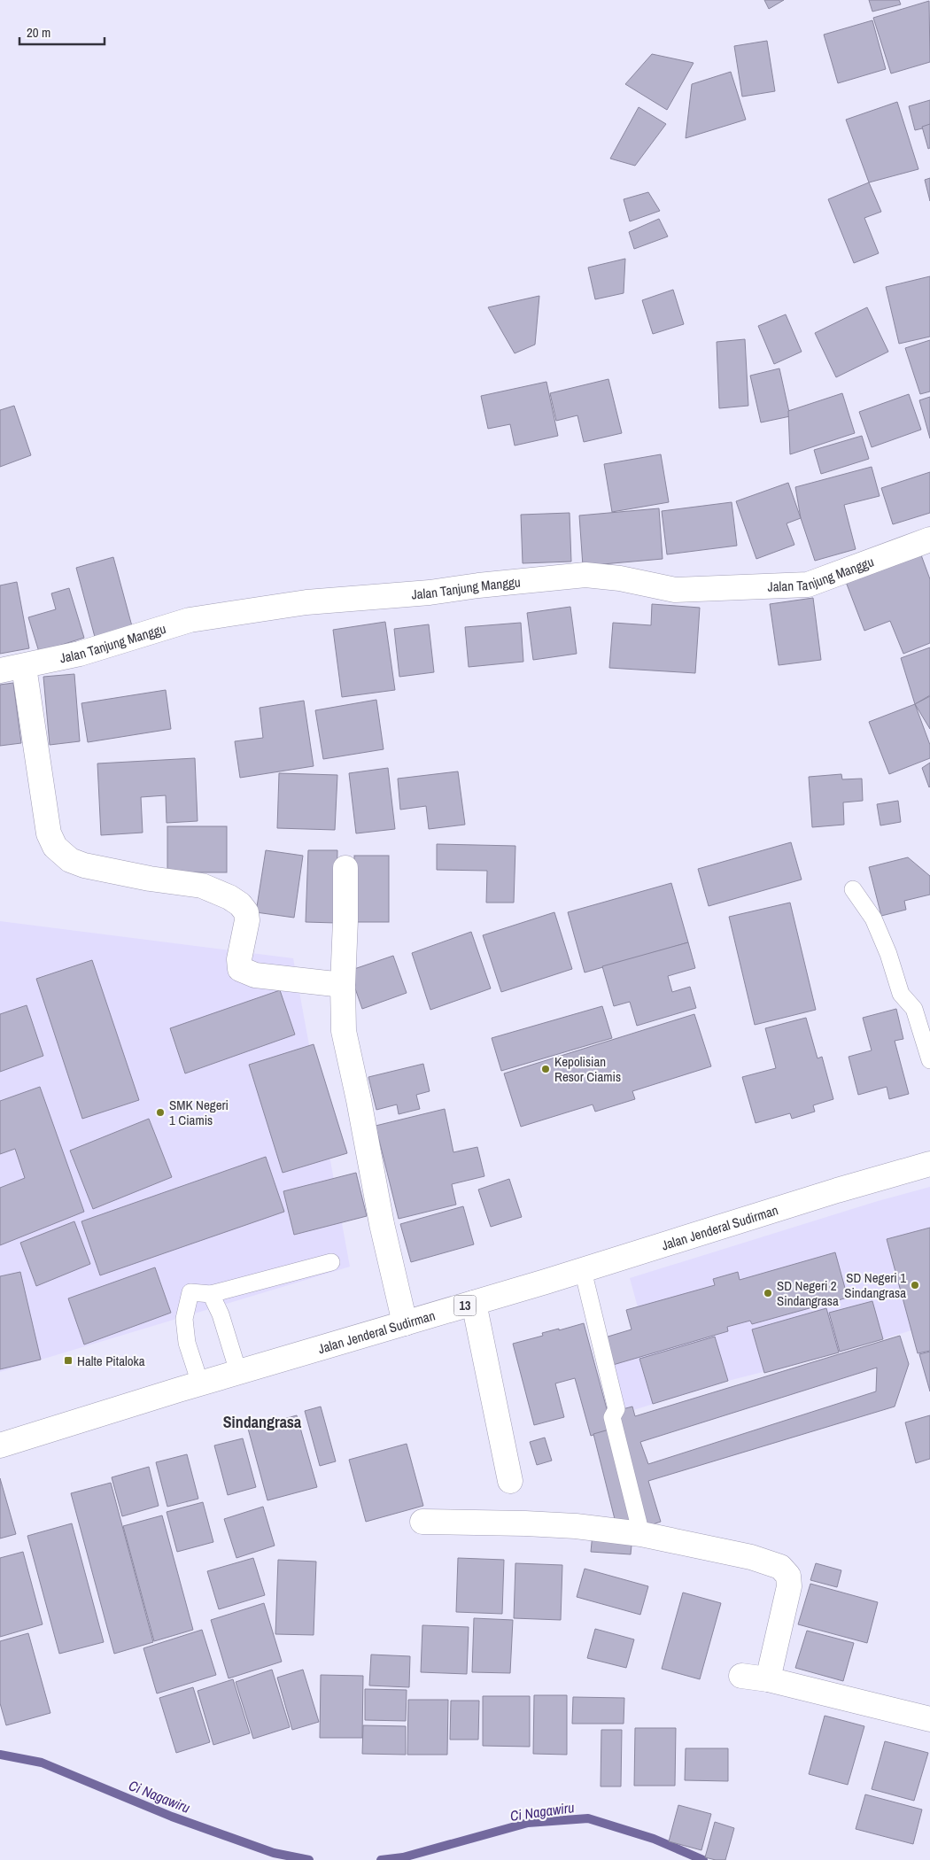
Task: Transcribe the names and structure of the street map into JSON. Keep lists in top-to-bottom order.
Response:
{
  "streets": {
    "main road": ["Jalan Tanjung Manggu", "Jalan Jenderal Sudirman", "13"]
  },
  "districts": ["Sindangrasa"],
  "water": ["Ci Nagawiru"],
  "places": {
    "other": [
      "Kepolisian Resor Ciamis",
      "SMK Negeri 1 Ciamis",
      "SD Negeri 1 Sindangrasa",
      "SD Negeri 2 Sindangrasa"
    ],
    "transit": ["Halte Pitaloka"]
  },
  "scale_bar": "20 m"
}
